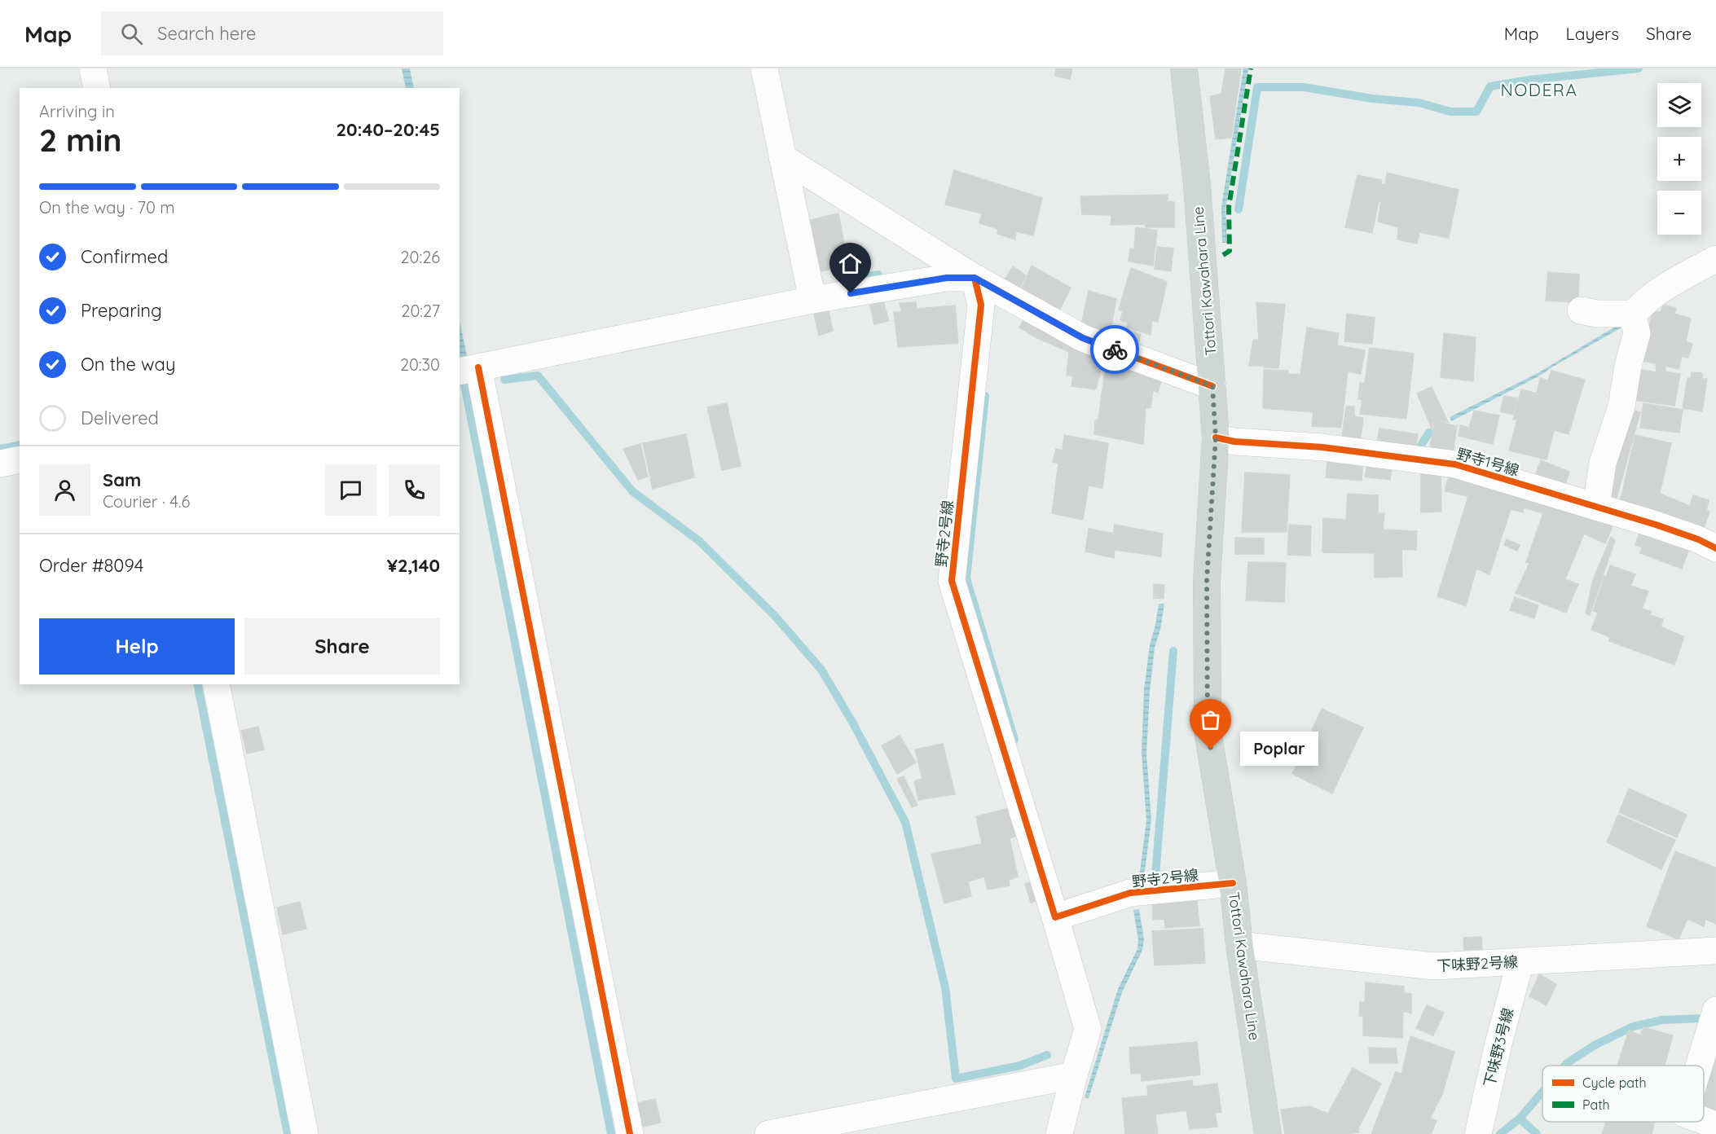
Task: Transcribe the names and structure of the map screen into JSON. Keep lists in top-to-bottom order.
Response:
{
  "streets": {
    "main road": ["Tottori Kawahara Line"],
    "street": [
      "野寺1号線",
      "野寺2号線",
      "下味野2号線",
      "下味野3号線"
    ]
  },
  "crossings": [
    ["Tottori Kawahara Line", "野寺1号線"],
    ["Tottori Kawahara Line", "野寺2号線"],
    ["Tottori Kawahara Line", "下味野2号線"],
    ["下味野2号線", "下味野3号線"]
  ],
  "districts": ["NODERA"],
  "places": ["Poplar"],
  "legend": ["Cycle path", "Path"],
  "page": {
    "header": "Map",
    "search": "Search here",
    "nav": ["Map", "Layers", "Share"],
    "map_buttons": ["+", "−"],
    "heading": ["2 min", "Arriving in", "20:40–20:45"],
    "panel": [
      "Sam",
      "Courier · 4.6",
      "Order #8094",
      "¥2,140"
    ],
    "bar": "On the way · 70 m",
    "list": [
      ["Confirmed", "20:26"],
      ["Preparing", "20:27"],
      ["On the way", "20:30"],
      "Delivered"
    ],
    "buttons": ["Help", "Share"],
    "bubble": "Poplar"
  }
}
